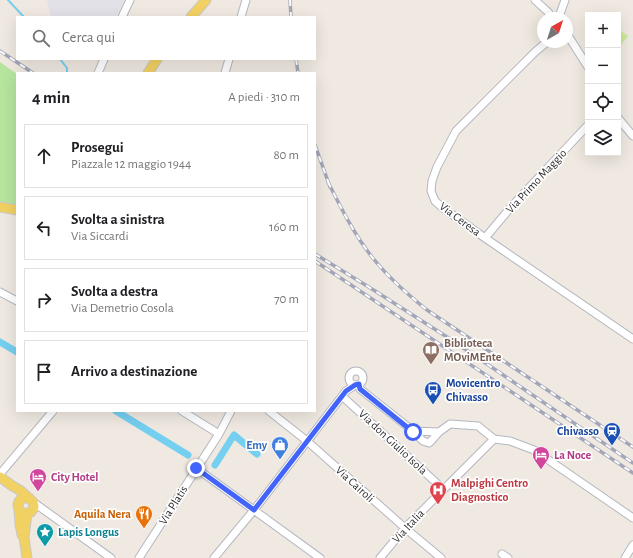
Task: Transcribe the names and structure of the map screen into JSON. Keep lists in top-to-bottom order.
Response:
{
  "streets": {
    "street": [
      "Via Primo Maggio",
      "Via Ceresa",
      "Via don Giulio Isola",
      "Via Cairoli",
      "Via Platis",
      "Via Italia"
    ]
  },
  "crossings": [
    ["Via Primo Maggio", "Via Ceresa"],
    ["Via don Giulio Isola", "Via Italia"],
    ["Via Cairoli", "Via Italia"]
  ],
  "places": {
    "library": ["Biblioteca MOviMEnte"],
    "bus stop": ["Movicentro Chivasso"],
    "station": ["Chivasso"],
    "shop": ["Emy"],
    "hotel": ["La Noce", "City Hotel"],
    "hospital": ["Malpighi Centro Diagnostico"],
    "restaurant": ["Aquila Nera"],
    "place": ["Lapis Longus"]
  },
  "north": "top right",
  "page": {
    "map_buttons": ["+", "−"],
    "search": "Cerca qui",
    "heading": ["4 min", "A piedi · 310 m"],
    "list": [
      ["Prosegui", "Piazzale 12 maggio 1944", "80 m"],
      ["Svolta a sinistra", "Via Siccardi", "160 m"],
      ["Svolta a destra", "Via Demetrio Cosola", "70 m"],
      "Arrivo a destinazione"
    ]
  }
}
